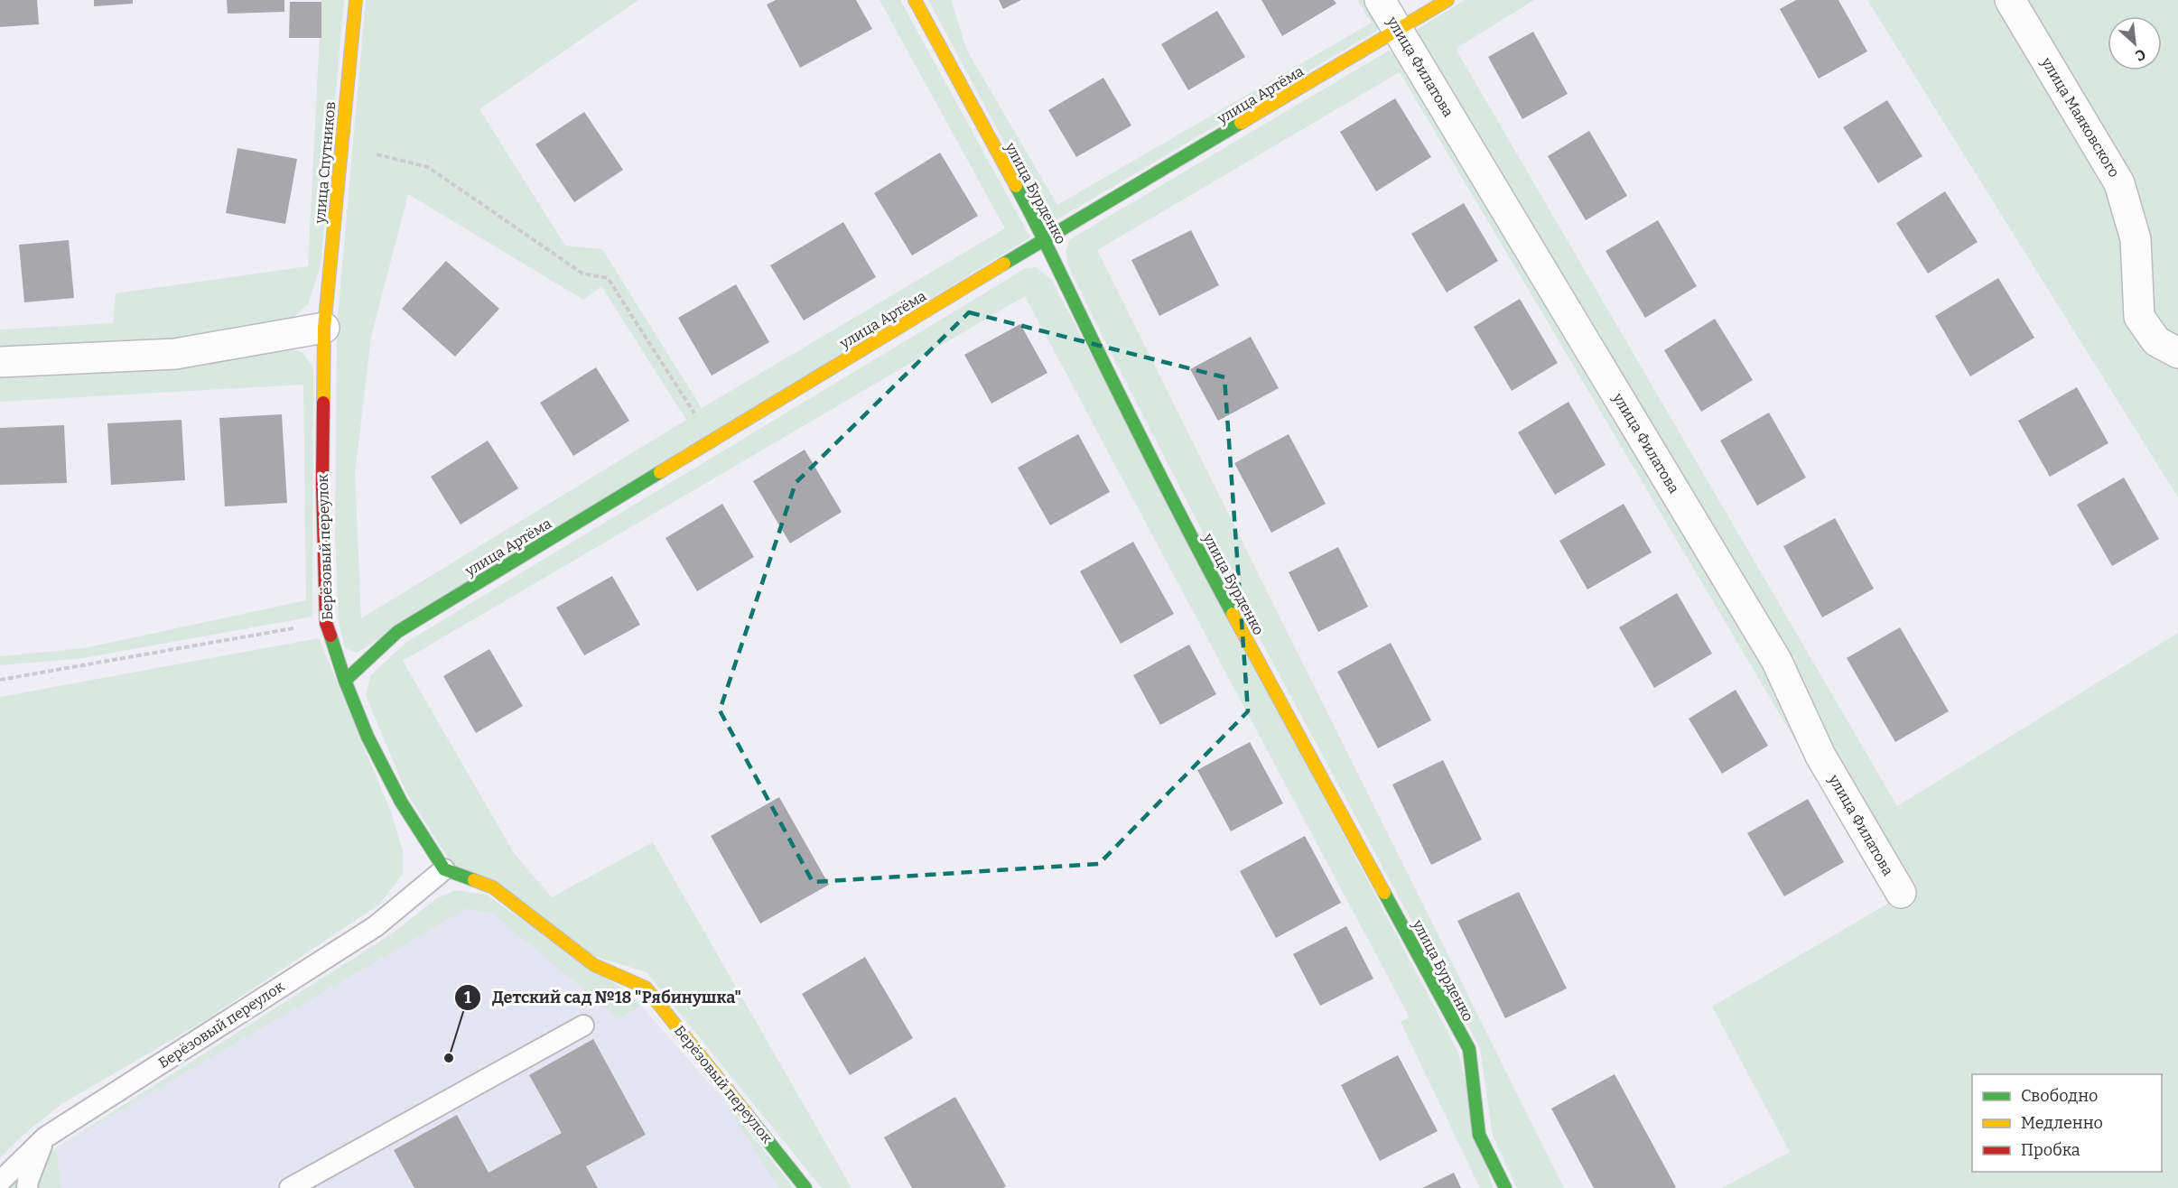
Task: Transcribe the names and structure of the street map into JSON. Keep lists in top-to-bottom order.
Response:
{
  "streets": {
    "street": [
      "улица Филатова",
      "улица Артёма",
      "улица Маяковского",
      "улица Спутников",
      "улица Бурденко",
      "Берёзовый переулок"
    ]
  },
  "crossings": [
    ["улица Филатова", "улица Артёма"],
    ["улица Артёма", "улица Бурденко"],
    ["улица Артёма", "Берёзовый переулок"],
    ["улица Спутников", "Берёзовый переулок"]
  ],
  "places": ["Детский сад №18 \"Рябинушка\""],
  "legend": ["Свободно", "Медленно", "Пробка"],
  "north": "bottom right"
}
